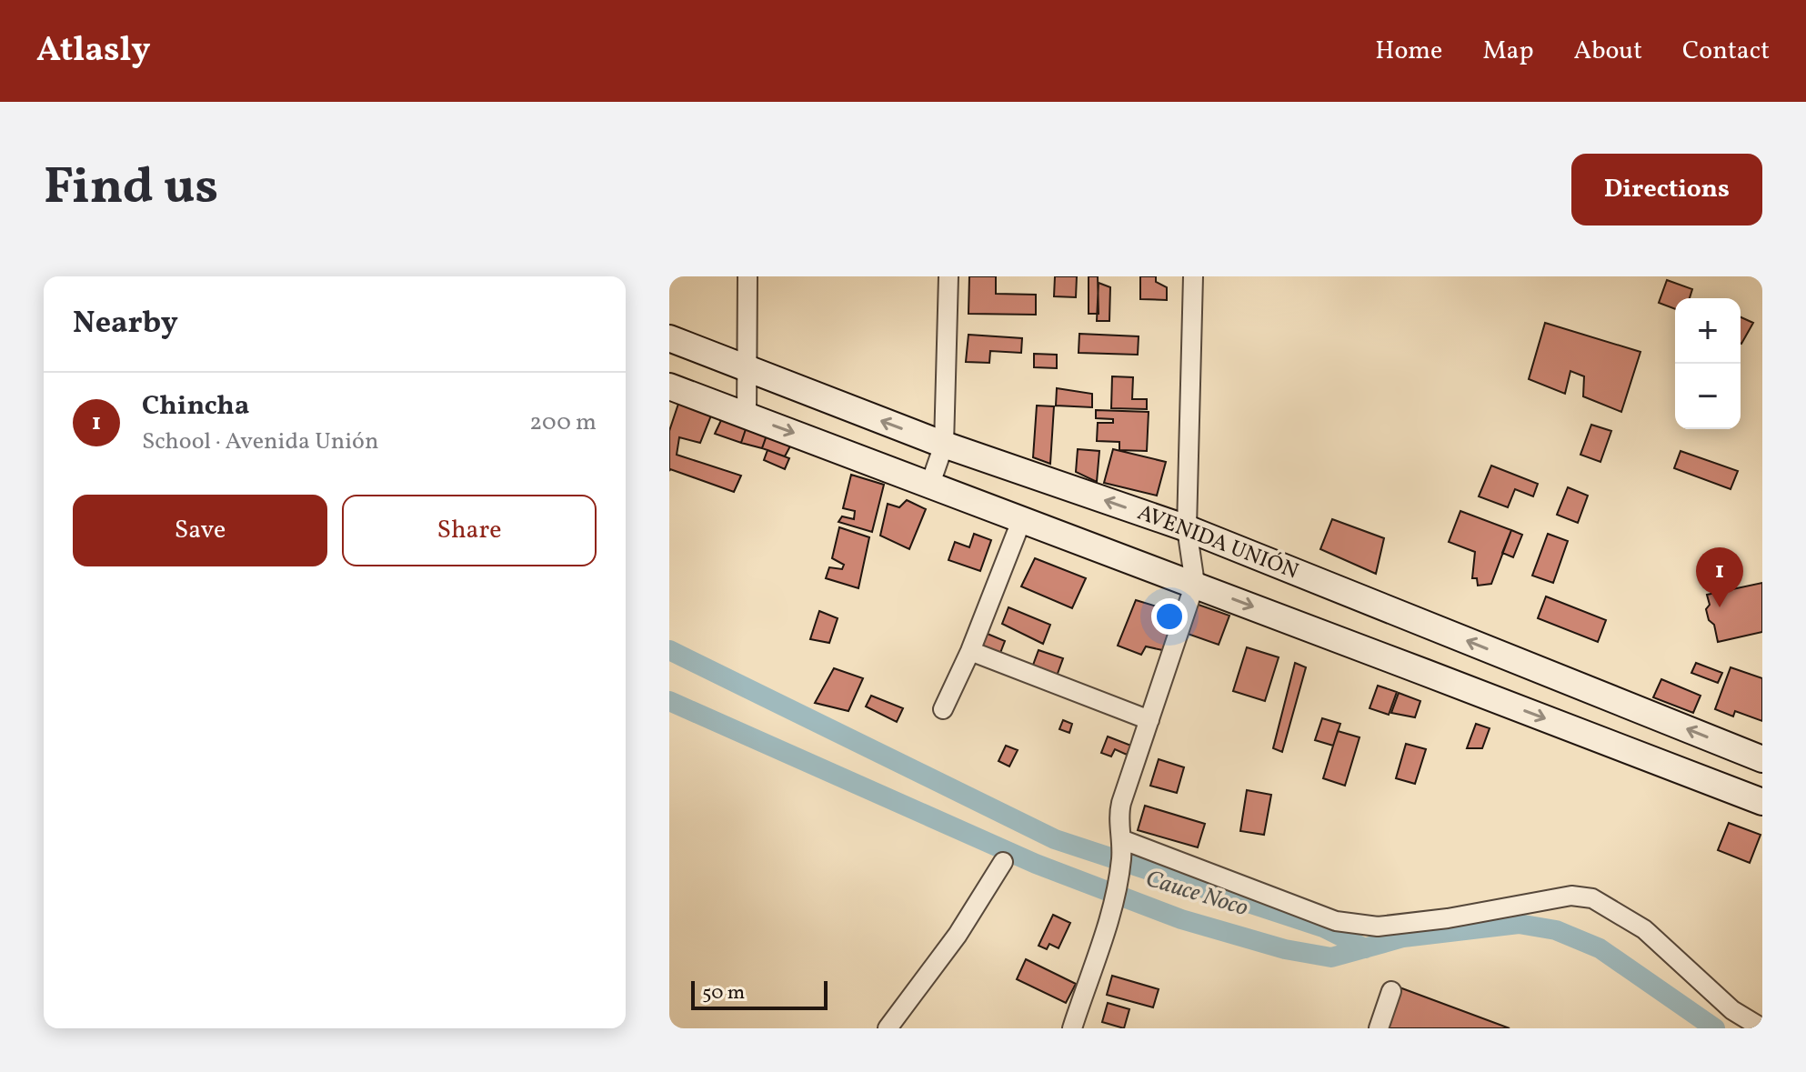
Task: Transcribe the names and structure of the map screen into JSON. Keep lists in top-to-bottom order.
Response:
{
  "streets": {
    "main road": ["AVENIDA UNIÓN"]
  },
  "water": ["Cauce Noco"],
  "scale_bar": "50 m",
  "page": {
    "header": "Atlasly",
    "nav": [
      "Home",
      "Map",
      "About",
      "Contact"
    ],
    "title": "Find us",
    "buttons": [
      "Directions",
      ["Save", "Share"]
    ],
    "heading": "Nearby",
    "map_buttons": ["+", "−"],
    "list": [
      {
        "mark": "1",
        "name": "Chincha",
        "note": "School · Avenida Unión",
        "value": "200 m"
      }
    ],
    "pins": "1",
    "scale": "50 m"
  }
}
